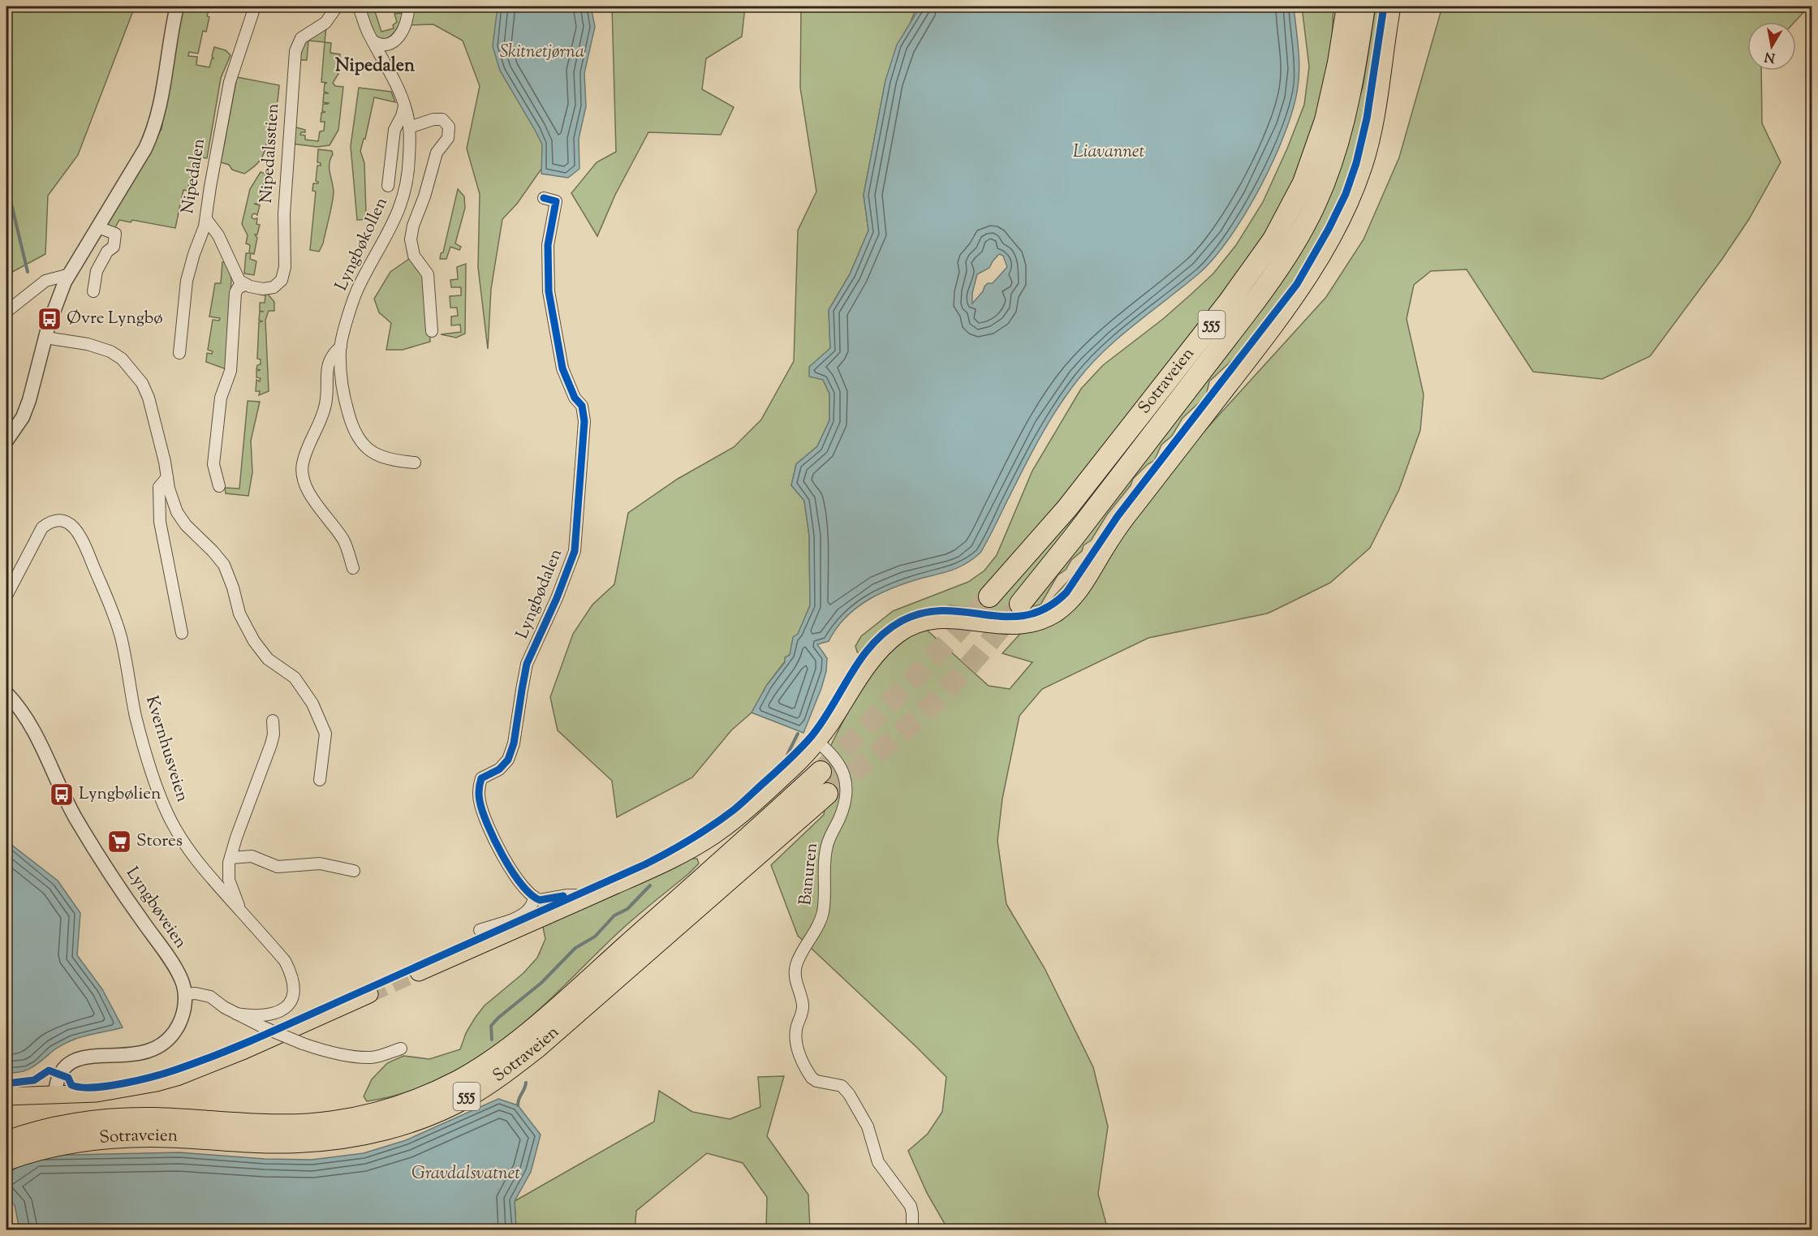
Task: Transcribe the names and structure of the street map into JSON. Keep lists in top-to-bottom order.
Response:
{
  "streets": {
    "highway": ["555", "Sotraveien"],
    "street": [
      "Nipedalsstien",
      "Nipedalen",
      "Lyngbøkollen",
      "Lyngbødalen",
      "Kvernhusveien",
      "Banuren",
      "Lyngbøveien"
    ]
  },
  "crossings": [
    ["555", "Sotraveien"]
  ],
  "districts": ["Nipedalen"],
  "water": ["Skitnetjørna", "Liavannet", "Gravdalsvatnet"],
  "places": {
    "bus stop": ["Øvre Lyngbø", "Lyngbølien"],
    "supermarket": ["Stores"]
  },
  "north": "bottom"
}
